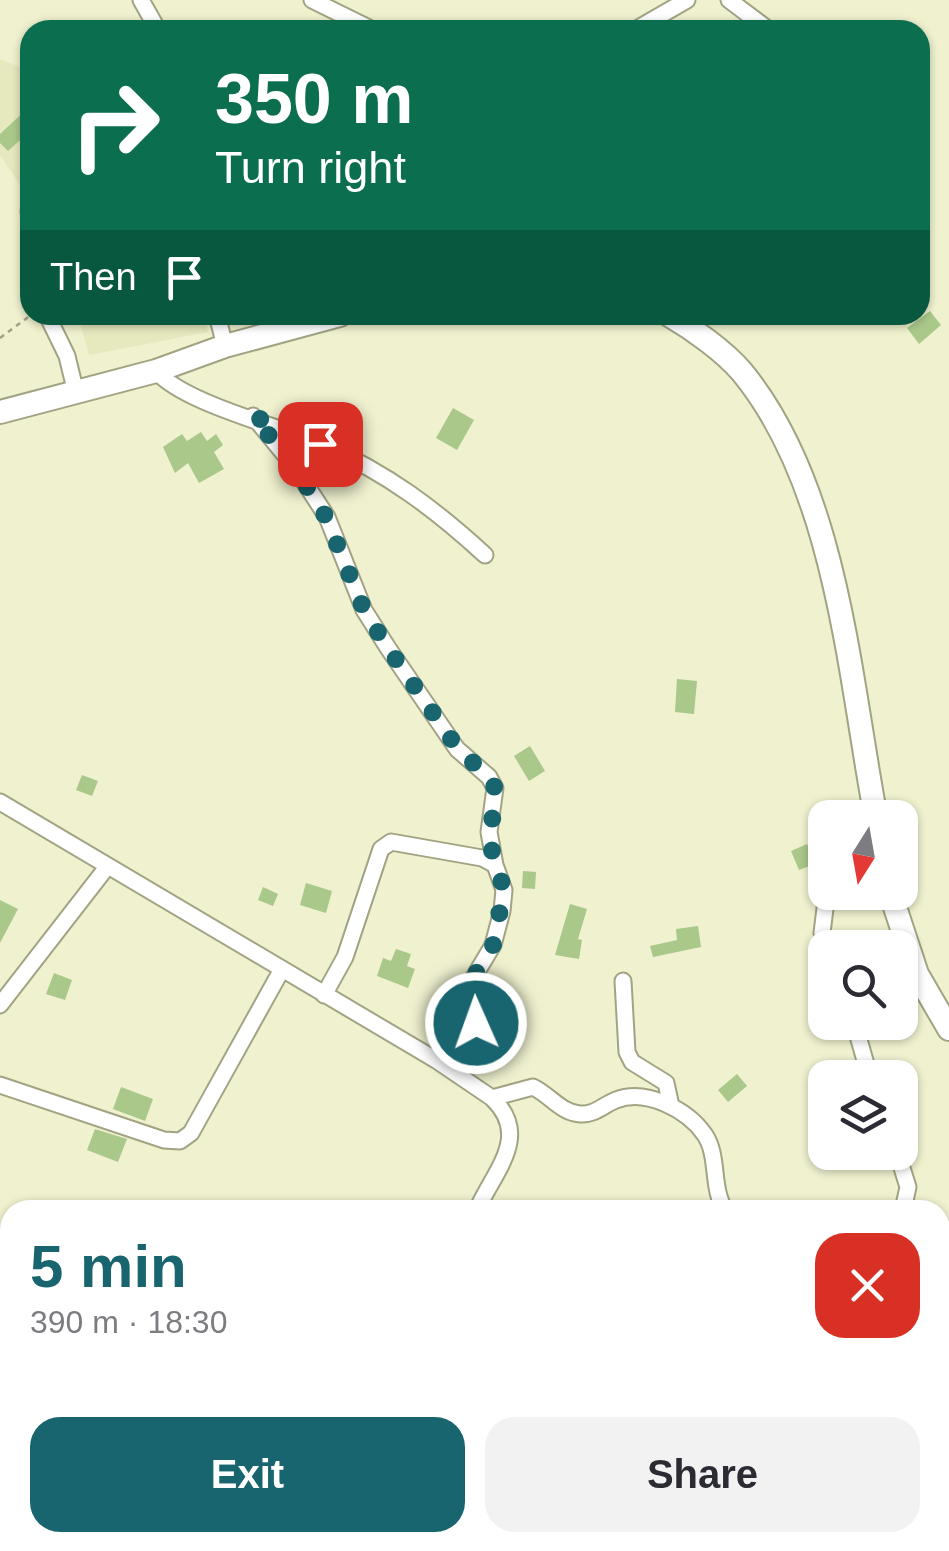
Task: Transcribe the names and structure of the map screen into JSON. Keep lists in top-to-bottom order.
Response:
{
  "north": "bottom",
  "page": {
    "turn": ["350 m", "Turn right"],
    "then": "Then",
    "heading": ["5 min", "390 m · 18:30"],
    "buttons": ["Exit", "Share"]
  }
}
